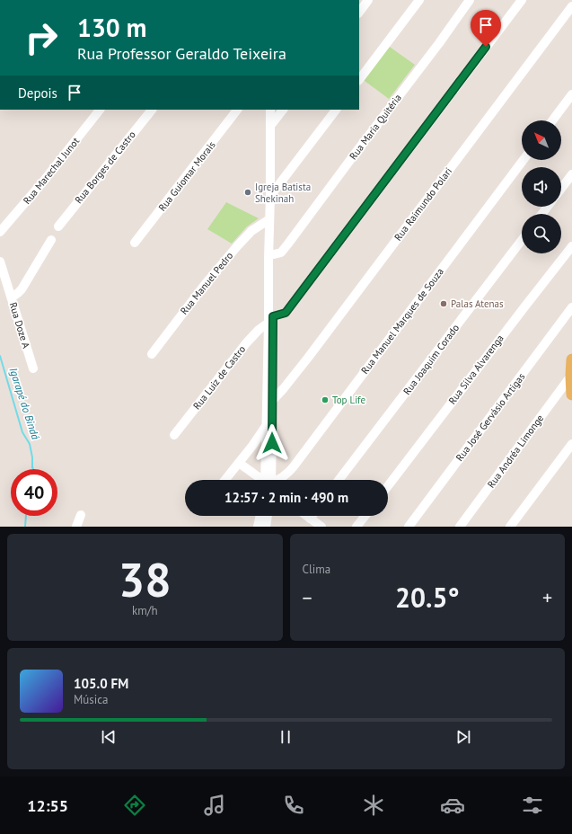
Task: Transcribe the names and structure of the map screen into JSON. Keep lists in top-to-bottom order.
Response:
{
  "streets": {
    "street": [
      "Rua Maria Quitéria",
      "Rua Borges de Castro",
      "Rua Marechal Junot",
      "Rua Guiomar Morais",
      "Rua Raimundo Polari",
      "Rua Manuel Pedro",
      "Rua Manuel Marques de Souza",
      "Rua Doze A",
      "Rua Joaquim Corado",
      "Rua Silva Alvarenga",
      "Rua Luiz de Castro",
      "Rua José Gervásio Artigas",
      "Rua Andréa Limonge"
    ]
  },
  "water": ["Igarapé do Bindá"],
  "places": ["Igreja Batista Shekinah", "Palas Atenas", "Top Life"],
  "north": "top left",
  "page": {
    "turn": ["130 m", "Rua Professor Geraldo Teixeira"],
    "then": "Depois",
    "limit": "40",
    "trip": "12:57 · 2 min · 490 m",
    "tile": [
      ["38", "km/h"],
      "Clima"
    ],
    "heat": ["−", "20.5°", "+"],
    "song": ["105.0 FM", "Música"],
    "tabs": "12:55"
  }
}
